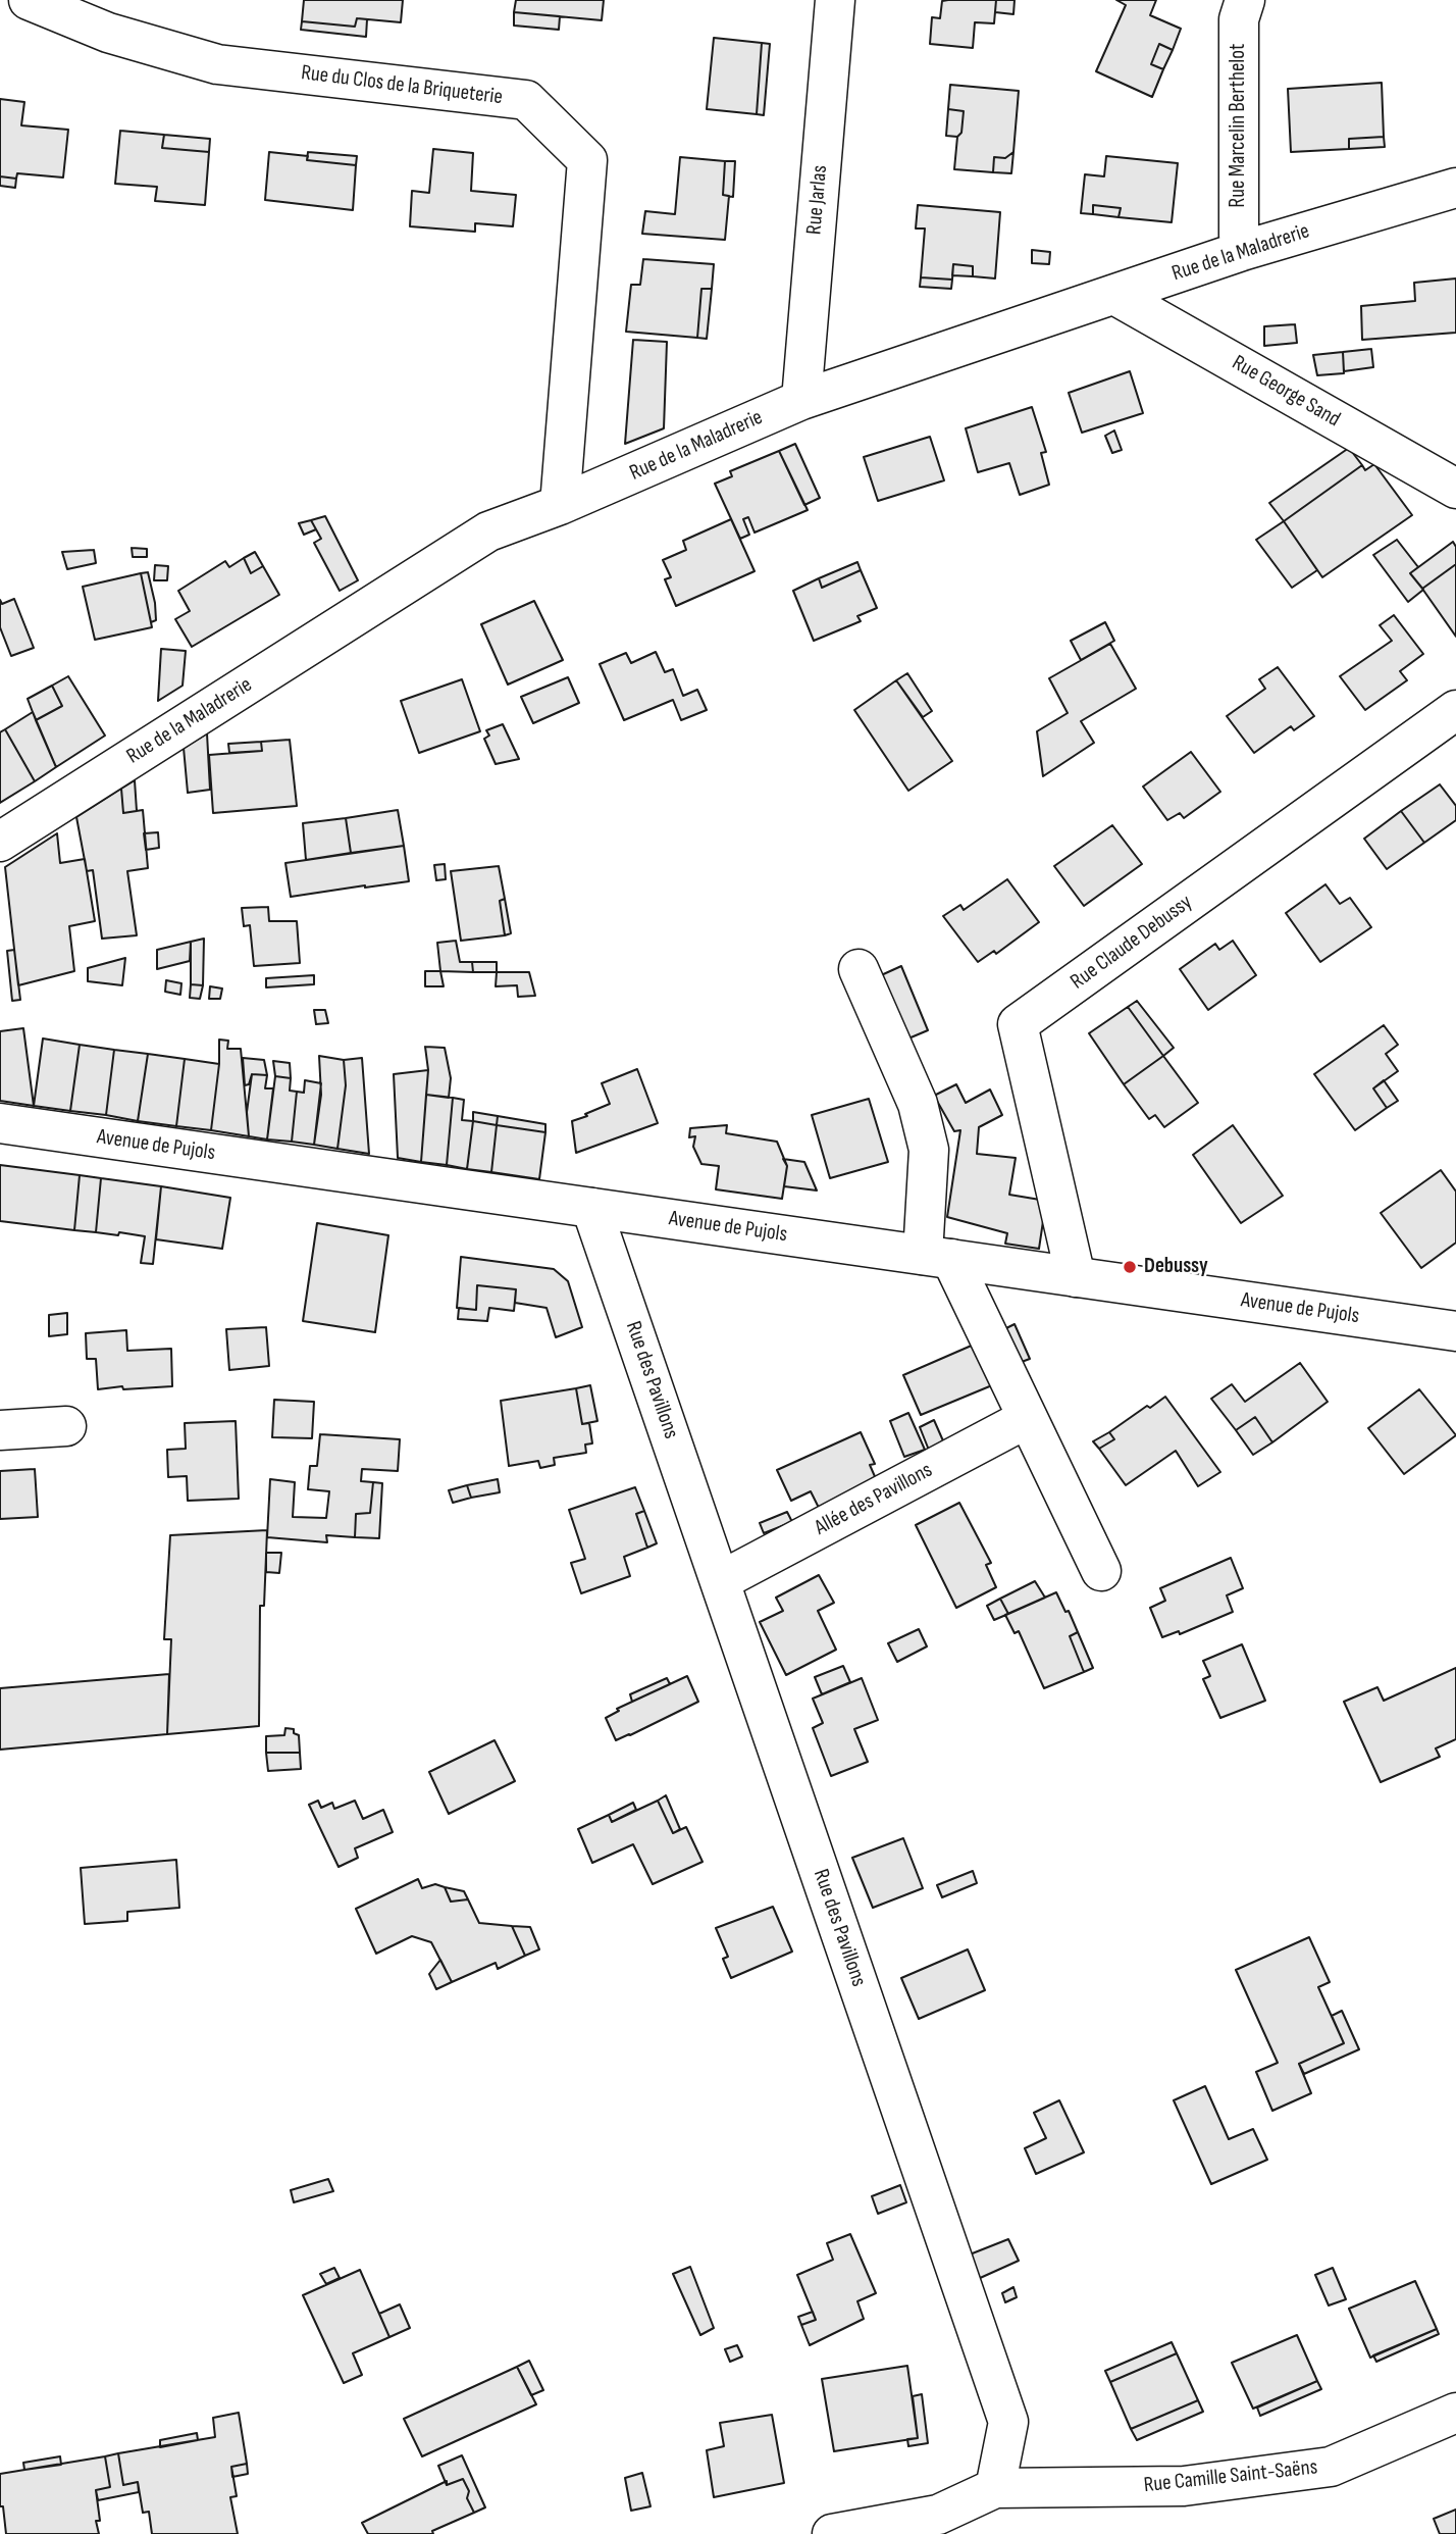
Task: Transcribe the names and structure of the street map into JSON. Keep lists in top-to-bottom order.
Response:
{
  "streets": {
    "street": [
      "Rue du Clos de la Briqueterie",
      "Rue Marcelin Berthelot",
      "Rue Jarlas",
      "Rue de la Maladrerie",
      "Rue George Sand",
      "Rue Claude Debussy",
      "Avenue de Pujols",
      "Rue des Pavillons",
      "Allée des Pavillons",
      "Rue Camille Saint-Saëns"
    ]
  },
  "crossings": [
    ["Rue du Clos de la Briqueterie", "Rue de la Maladrerie"],
    ["Rue Marcelin Berthelot", "Rue de la Maladrerie"],
    ["Rue Jarlas", "Rue de la Maladrerie"],
    ["Rue de la Maladrerie", "Rue George Sand"],
    ["Rue Claude Debussy", "Avenue de Pujols"],
    ["Avenue de Pujols", "Rue des Pavillons"],
    ["Rue des Pavillons", "Allée des Pavillons"],
    ["Rue des Pavillons", "Rue Camille Saint-Saëns"]
  ],
  "places": ["Debussy"]
}
